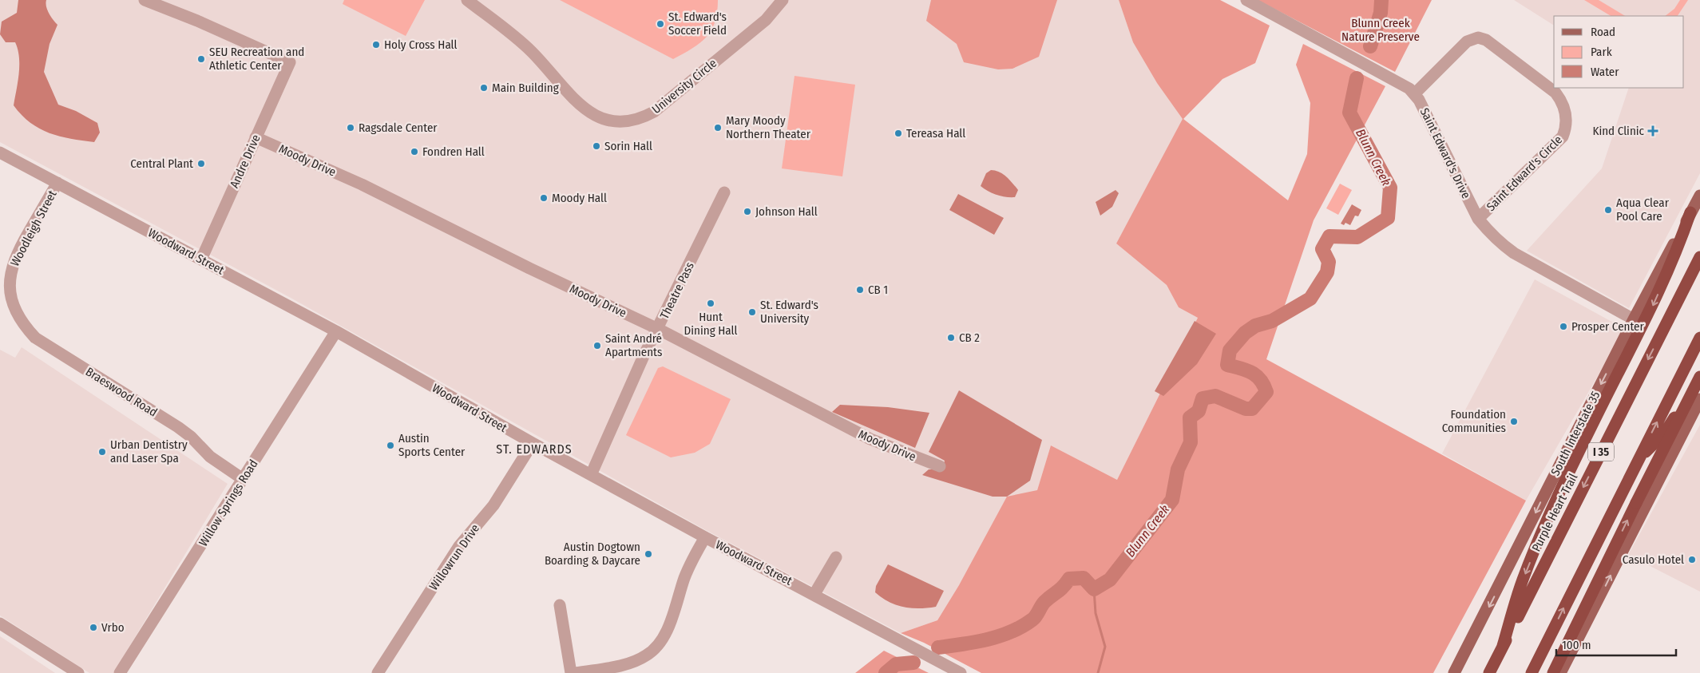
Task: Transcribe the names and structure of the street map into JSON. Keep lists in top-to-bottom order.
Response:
{
  "streets": {
    "highway": ["I 35", "Purple Heart Trail"],
    "main road": ["South Interstate 35"],
    "street": [
      "University Circle",
      "Saint Edward's Drive",
      "Moody Drive",
      "Andre Drive",
      "Saint Edward's Circle",
      "Woodleigh Street",
      "Woodward Street",
      "Theatre Pass",
      "Braeswood Road",
      "Willow Springs Road",
      "Willowrun Drive"
    ]
  },
  "crossings": [
    ["Saint Edward's Drive", "Saint Edward's Circle"],
    ["Saint Edward's Drive", "South Interstate 35"],
    ["Moody Drive", "Andre Drive"],
    ["Moody Drive", "Theatre Pass"],
    ["Andre Drive", "Woodward Street"],
    ["Woodleigh Street", "Woodward Street"],
    ["Woodleigh Street", "Braeswood Road"],
    ["Woodward Street", "Theatre Pass"],
    ["Woodward Street", "Willow Springs Road"],
    ["Woodward Street", "Willowrun Drive"],
    ["Braeswood Road", "Willow Springs Road"]
  ],
  "districts": ["ST. EDWARDS"],
  "water": ["Blunn Creek"],
  "parks": ["Blunn Creek Nature Preserve"],
  "places": {
    "other": [
      "St. Edward's Soccer Field",
      "Holy Cross Hall",
      "SEU Recreation and Athletic Center",
      "Main Building",
      "Ragsdale Center",
      "Mary Moody Northern Theater",
      "Tereasa Hall",
      "Sorin Hall",
      "Fondren Hall",
      "Central Plant",
      "Moody Hall",
      "Aqua Clear Pool Care",
      "Johnson Hall",
      "CB 1",
      "Hunt Dining Hall",
      "St. Edward's University",
      "Prosper Center",
      "CB 2",
      "Saint André Apartments",
      "Foundation Communities",
      "Austin Sports Center",
      "Urban Dentistry and Laser Spa",
      "Austin Dogtown Boarding & Daycare",
      "Casulo Hotel",
      "Vrbo"
    ],
    "health": ["Kind Clinic"]
  },
  "legend": ["Road", "Park", "Water"],
  "scale_bar": "100 m"
}
